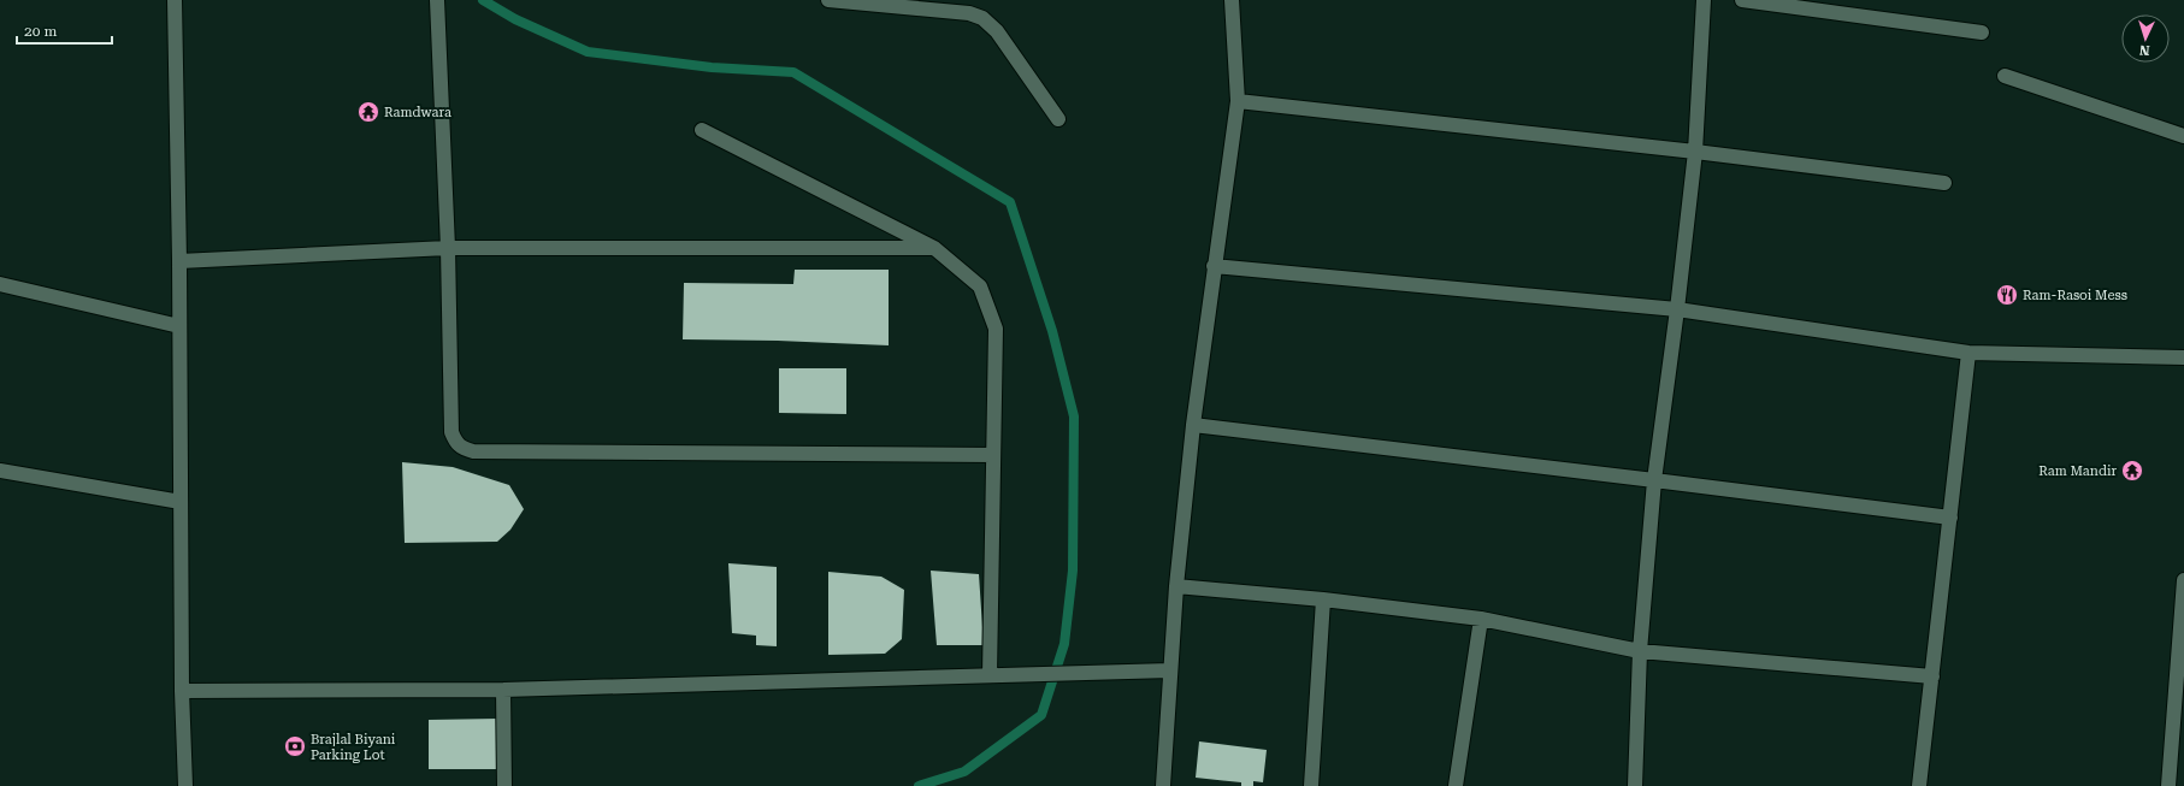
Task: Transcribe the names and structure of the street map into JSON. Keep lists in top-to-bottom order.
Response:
{
  "places": {
    "temple": ["Ramdwara", "Ram Mandir"],
    "restaurant": ["Ram-Rasoi Mess"],
    "bank": ["Brajlal Biyani Parking Lot"]
  },
  "scale_bar": "20 m",
  "north": "bottom"
}
